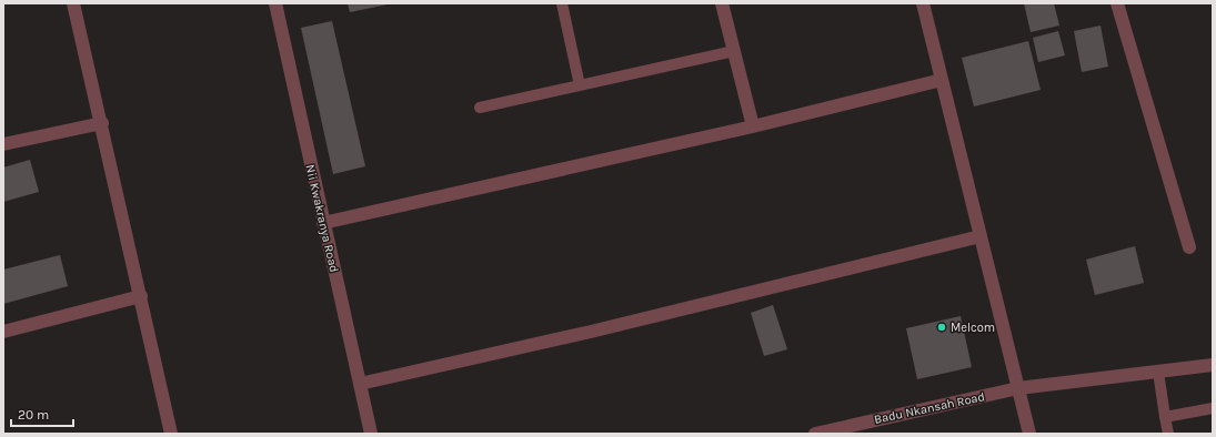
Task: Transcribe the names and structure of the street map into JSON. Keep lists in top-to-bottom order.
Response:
{
  "streets": {
    "street": ["Nii Kwakranya Road", "Badu Nkansah Road"]
  },
  "places": ["Melcom"],
  "scale_bar": "20 m"
}
